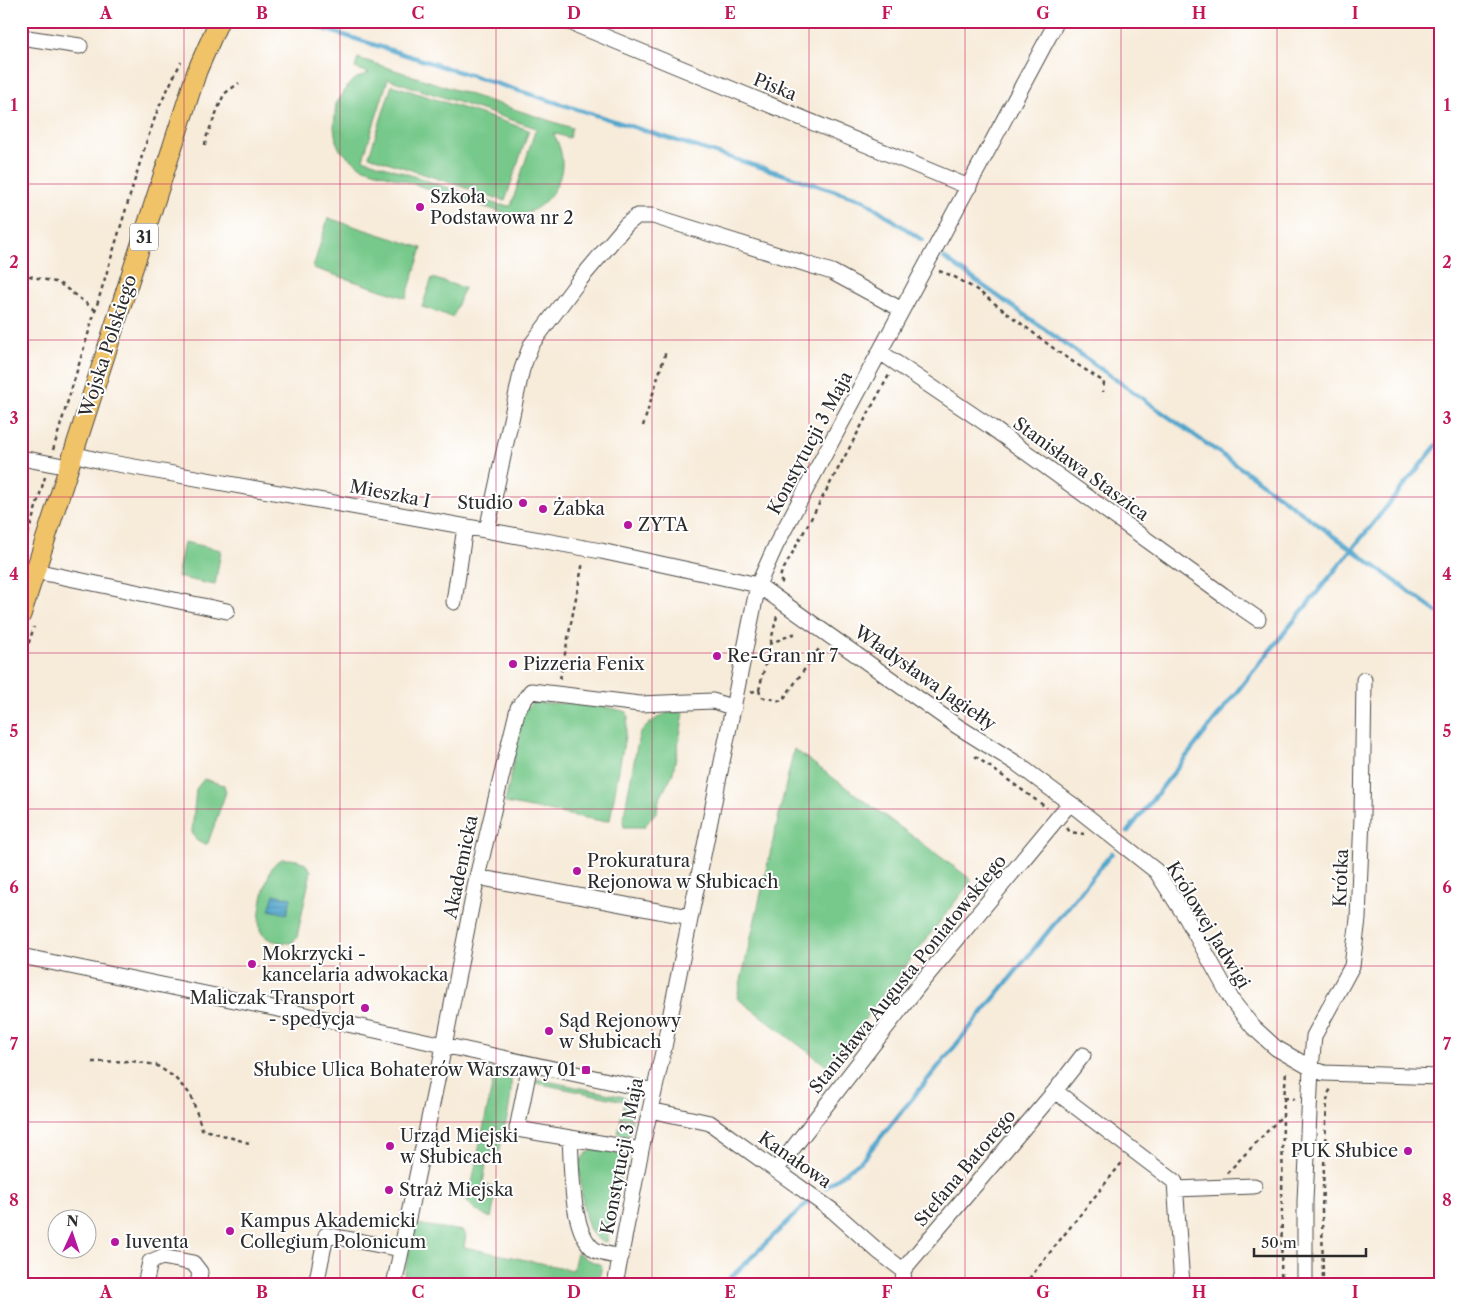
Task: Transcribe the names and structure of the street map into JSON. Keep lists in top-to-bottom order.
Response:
{
  "streets": {
    "main road": ["31", "Wojska Polskiego"],
    "street": [
      "Piska",
      "Konstytucji 3 Maja",
      "Stanisława Staszica",
      "Mieszka I",
      "Władysława Jagiełły",
      "Akademicka",
      "Krótka",
      "Królowej Jadwigi",
      "Stanisława Augusta Poniatowskiego",
      "Kanałowa",
      "Stefana Batorego"
    ]
  },
  "crossings": [
    ["Piska", "Konstytucji 3 Maja"],
    ["Wojska Polskiego", "Mieszka I"],
    ["Konstytucji 3 Maja", "Stanisława Staszica"],
    ["Konstytucji 3 Maja", "Mieszka I"],
    ["Konstytucji 3 Maja", "Władysława Jagiełły"],
    ["Konstytucji 3 Maja", "Akademicka"],
    ["Konstytucji 3 Maja", "Kanałowa"],
    ["Mieszka I", "Władysława Jagiełły"],
    ["Władysława Jagiełły", "Królowej Jadwigi"],
    ["Władysława Jagiełły", "Stanisława Augusta Poniatowskiego"],
    ["Krótka", "Królowej Jadwigi"],
    ["Królowej Jadwigi", "Stanisława Augusta Poniatowskiego"],
    ["Stanisława Augusta Poniatowskiego", "Kanałowa"],
    ["Kanałowa", "Stefana Batorego"]
  ],
  "places": {
    "other": [
      "Szkoła Podstawowa nr 2",
      "Studio",
      "Żabka",
      "ZYTA",
      "Re-Gran nr 7",
      "Pizzeria Fenix",
      "Prokuratura Rejonowa w Słubicach",
      "Mokrzycki - kancelaria adwokacka",
      "Maliczak Transport - spedycja",
      "Sąd Rejonowy w Słubicach",
      "Urząd Miejski w Słubicach",
      "PUK Słubice",
      "Straż Miejska",
      "Kampus Akademicki Collegium Polonicum",
      "Iuventa"
    ],
    "transit": ["Słubice Ulica Bohaterów Warszawy 01"]
  },
  "scale_bar": "50 m",
  "north": "top",
  "grid": {
    "columns": [
      "A",
      "B",
      "C",
      "D",
      "E",
      "F",
      "G",
      "H",
      "I"
    ],
    "rows": [
      "1",
      "2",
      "3",
      "4",
      "5",
      "6",
      "7",
      "8"
    ]
  }
}
